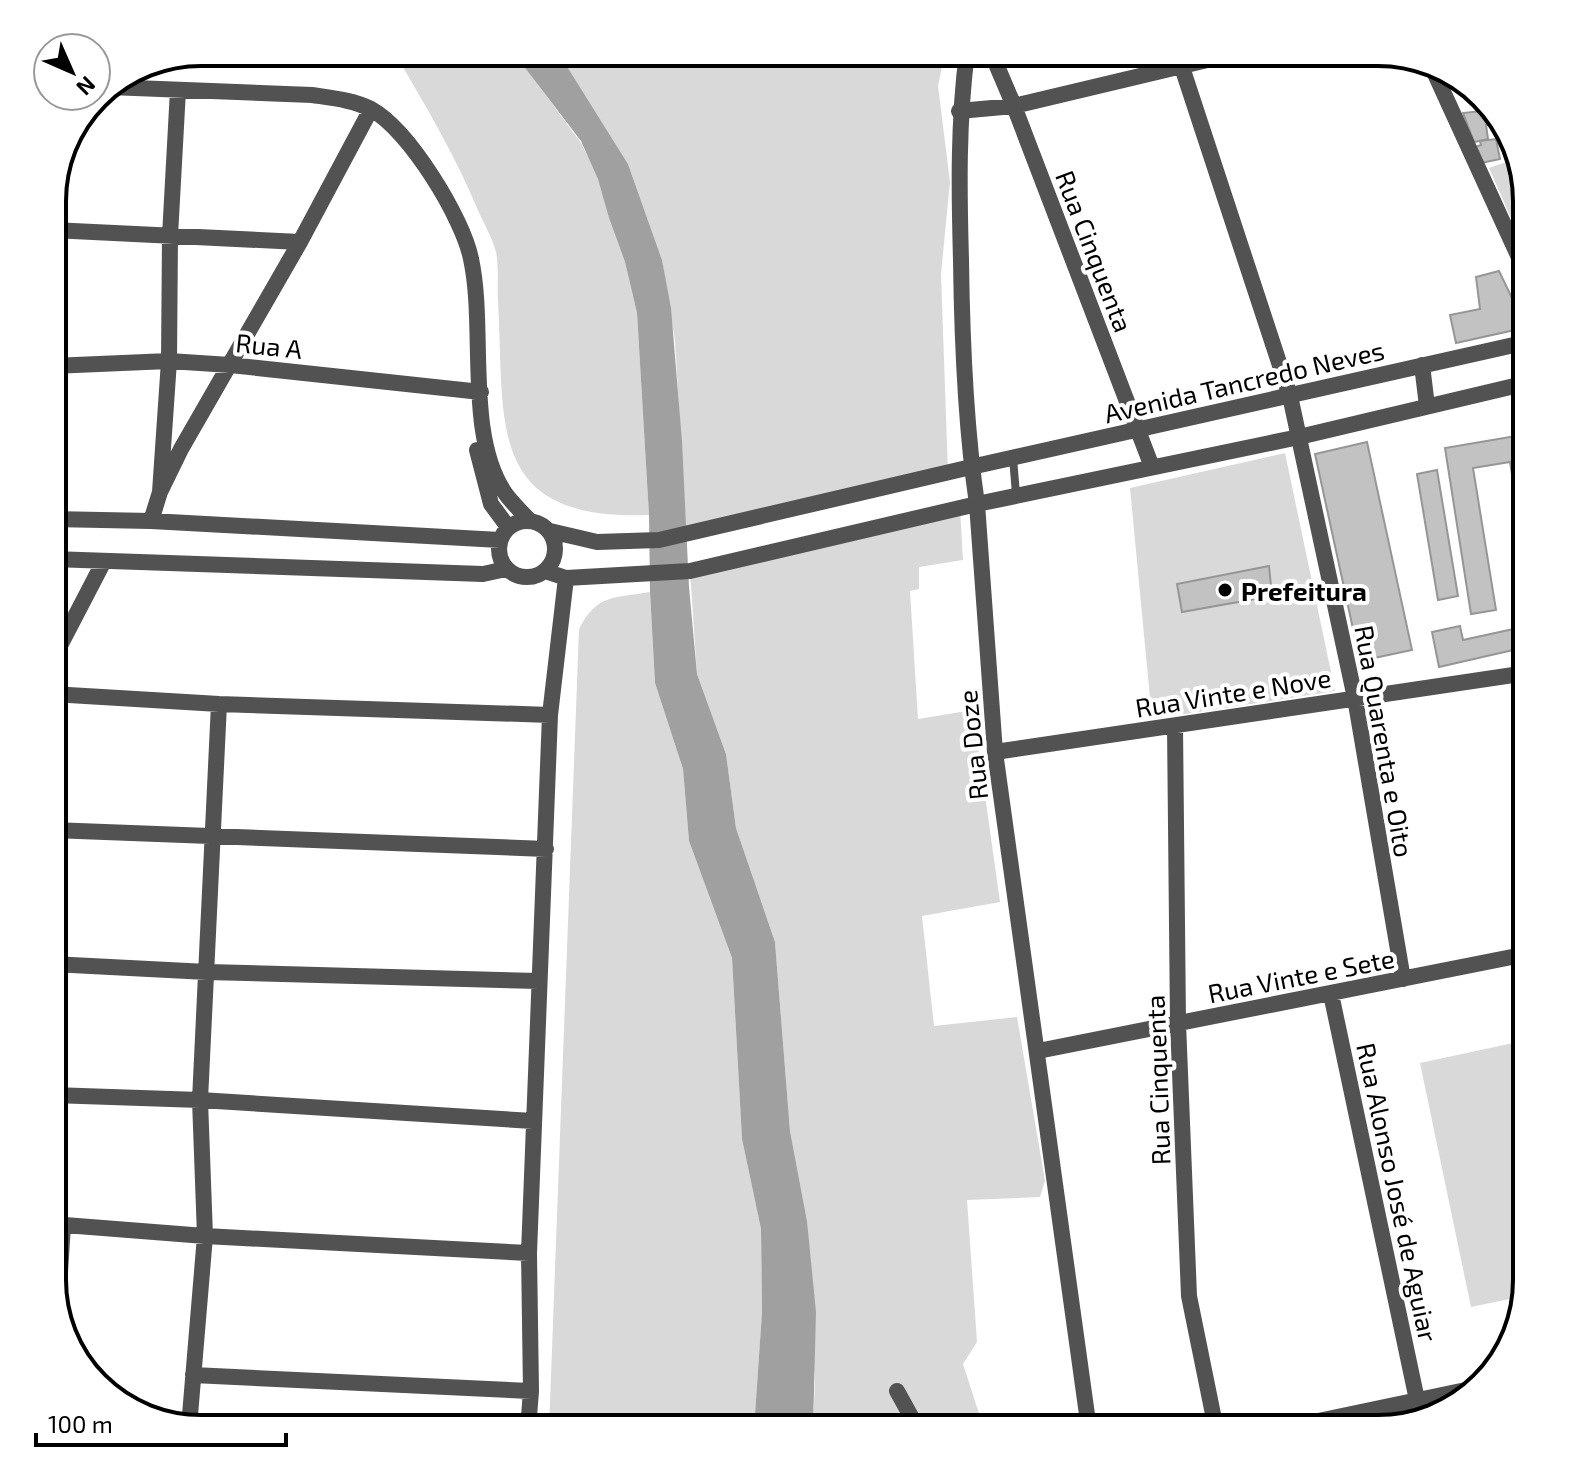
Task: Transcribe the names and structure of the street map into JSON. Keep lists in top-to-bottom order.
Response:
{
  "streets": {
    "street": [
      "Rua Cinquenta",
      "Rua A",
      "Avenida Tancredo Neves",
      "Rua Vinte e Nove",
      "Rua Quarenta e Oito",
      "Rua Doze",
      "Rua Vinte e Sete",
      "Rua Alonso José de Aguiar"
    ]
  },
  "crossings": [
    ["Rua Cinquenta", "Avenida Tancredo Neves"],
    ["Rua Cinquenta", "Rua Vinte e Nove"],
    ["Rua Cinquenta", "Rua Vinte e Sete"],
    ["Avenida Tancredo Neves", "Rua Quarenta e Oito"],
    ["Avenida Tancredo Neves", "Rua Doze"],
    ["Rua Vinte e Nove", "Rua Quarenta e Oito"],
    ["Rua Vinte e Nove", "Rua Doze"],
    ["Rua Quarenta e Oito", "Rua Vinte e Sete"],
    ["Rua Doze", "Rua Vinte e Sete"],
    ["Rua Vinte e Sete", "Rua Alonso José de Aguiar"]
  ],
  "places": ["Prefeitura"],
  "scale_bar": "100 m",
  "north": "bottom right"
}
